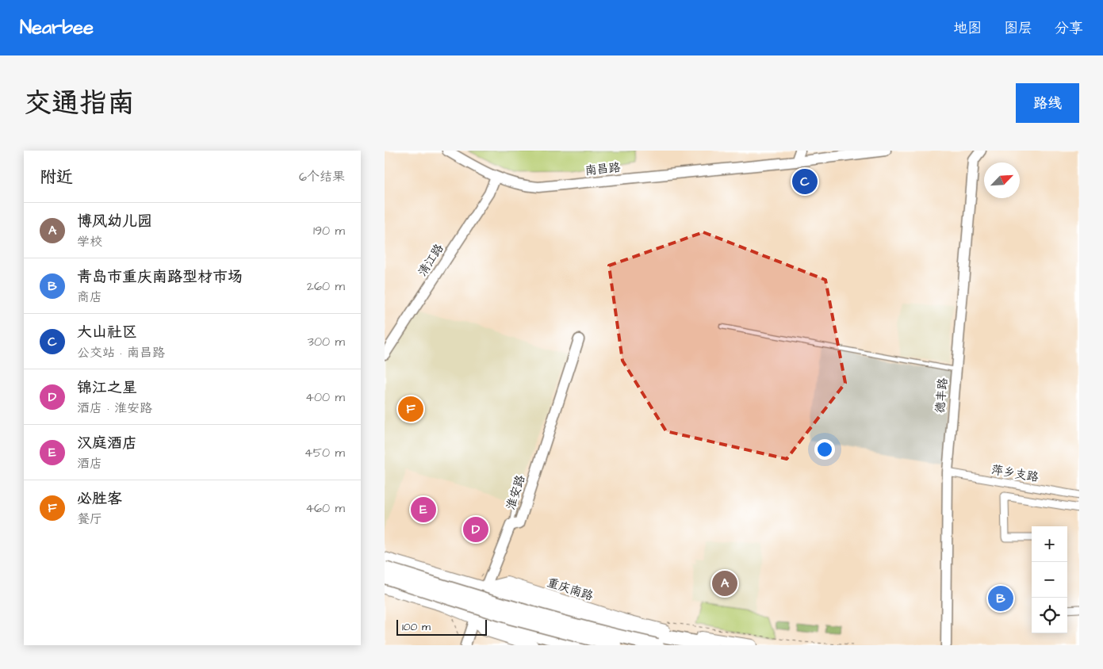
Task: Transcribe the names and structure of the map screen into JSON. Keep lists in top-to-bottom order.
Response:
{
  "streets": {
    "main road": ["重庆南路"],
    "street": [
      "南昌路",
      "清江路",
      "德丰路",
      "萍乡支路",
      "淮安路"
    ]
  },
  "crossings": [
    ["南昌路", "清江路"],
    ["德丰路", "萍乡支路"],
    ["淮安路", "重庆南路"]
  ],
  "scale_bar": "100 m",
  "north": "top right",
  "page": {
    "header": "Nearbee",
    "nav": ["地图", "图层", "分享"],
    "title": "交通指南",
    "buttons": "路线",
    "heading": ["附近", "6个结果"],
    "pins": [
      "C",
      "F",
      "E",
      "D",
      "A",
      "B"
    ],
    "list": [
      {
        "mark": "A",
        "name": "博风幼儿园",
        "note": "学校",
        "value": "190 m"
      },
      {
        "mark": "B",
        "name": "青岛市重庆南路型材市场",
        "note": "商店",
        "value": "260 m"
      },
      {
        "mark": "C",
        "name": "大山社区",
        "note": "公交站 · 南昌路",
        "value": "300 m"
      },
      {
        "mark": "D",
        "name": "锦江之星",
        "note": "酒店 · 淮安路",
        "value": "400 m"
      },
      {
        "mark": "E",
        "name": "汉庭酒店",
        "note": "酒店",
        "value": "450 m"
      },
      {
        "mark": "F",
        "name": "必胜客",
        "note": "餐厅",
        "value": "460 m"
      }
    ],
    "map_buttons": ["+", "−"],
    "scale": "100 m"
  }
}
